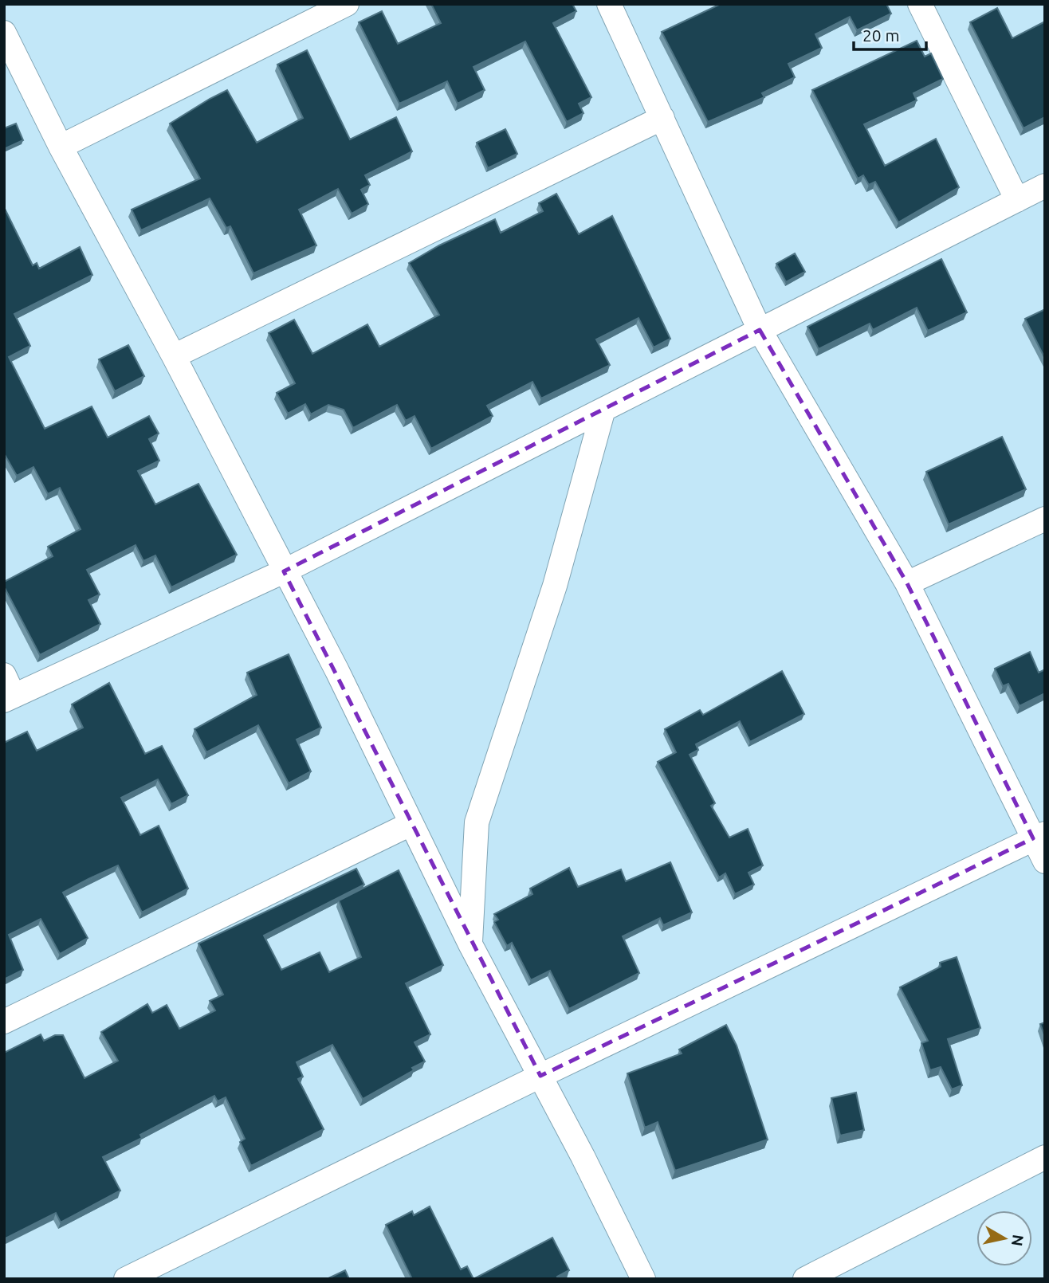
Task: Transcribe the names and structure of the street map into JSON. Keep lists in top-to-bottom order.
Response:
{
  "scale_bar": "20 m",
  "north": "right"
}
